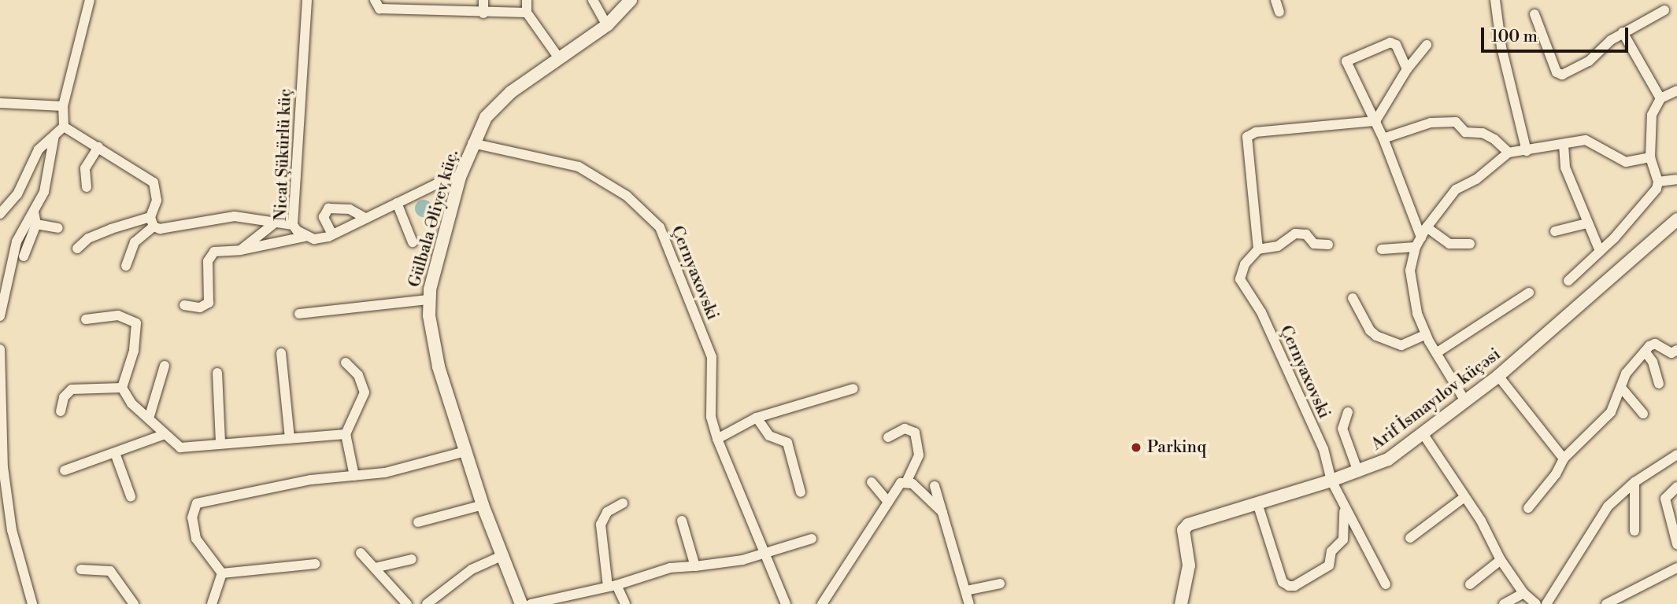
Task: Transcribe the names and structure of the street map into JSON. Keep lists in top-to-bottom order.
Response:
{
  "streets": {
    "street": [
      "Nicat Şükürlü küç",
      "Gülbala Əliyev küç.",
      "Çernyaxovski",
      "Arif İsmayılov küçəsi"
    ]
  },
  "crossings": [
    ["Nicat Şükürlü küç", "Gülbala Əliyev küç."],
    ["Gülbala Əliyev küç.", "Çernyaxovski"],
    ["Çernyaxovski", "Arif İsmayılov küçəsi"]
  ],
  "places": ["Parkinq"],
  "scale_bar": "100 m"
}
